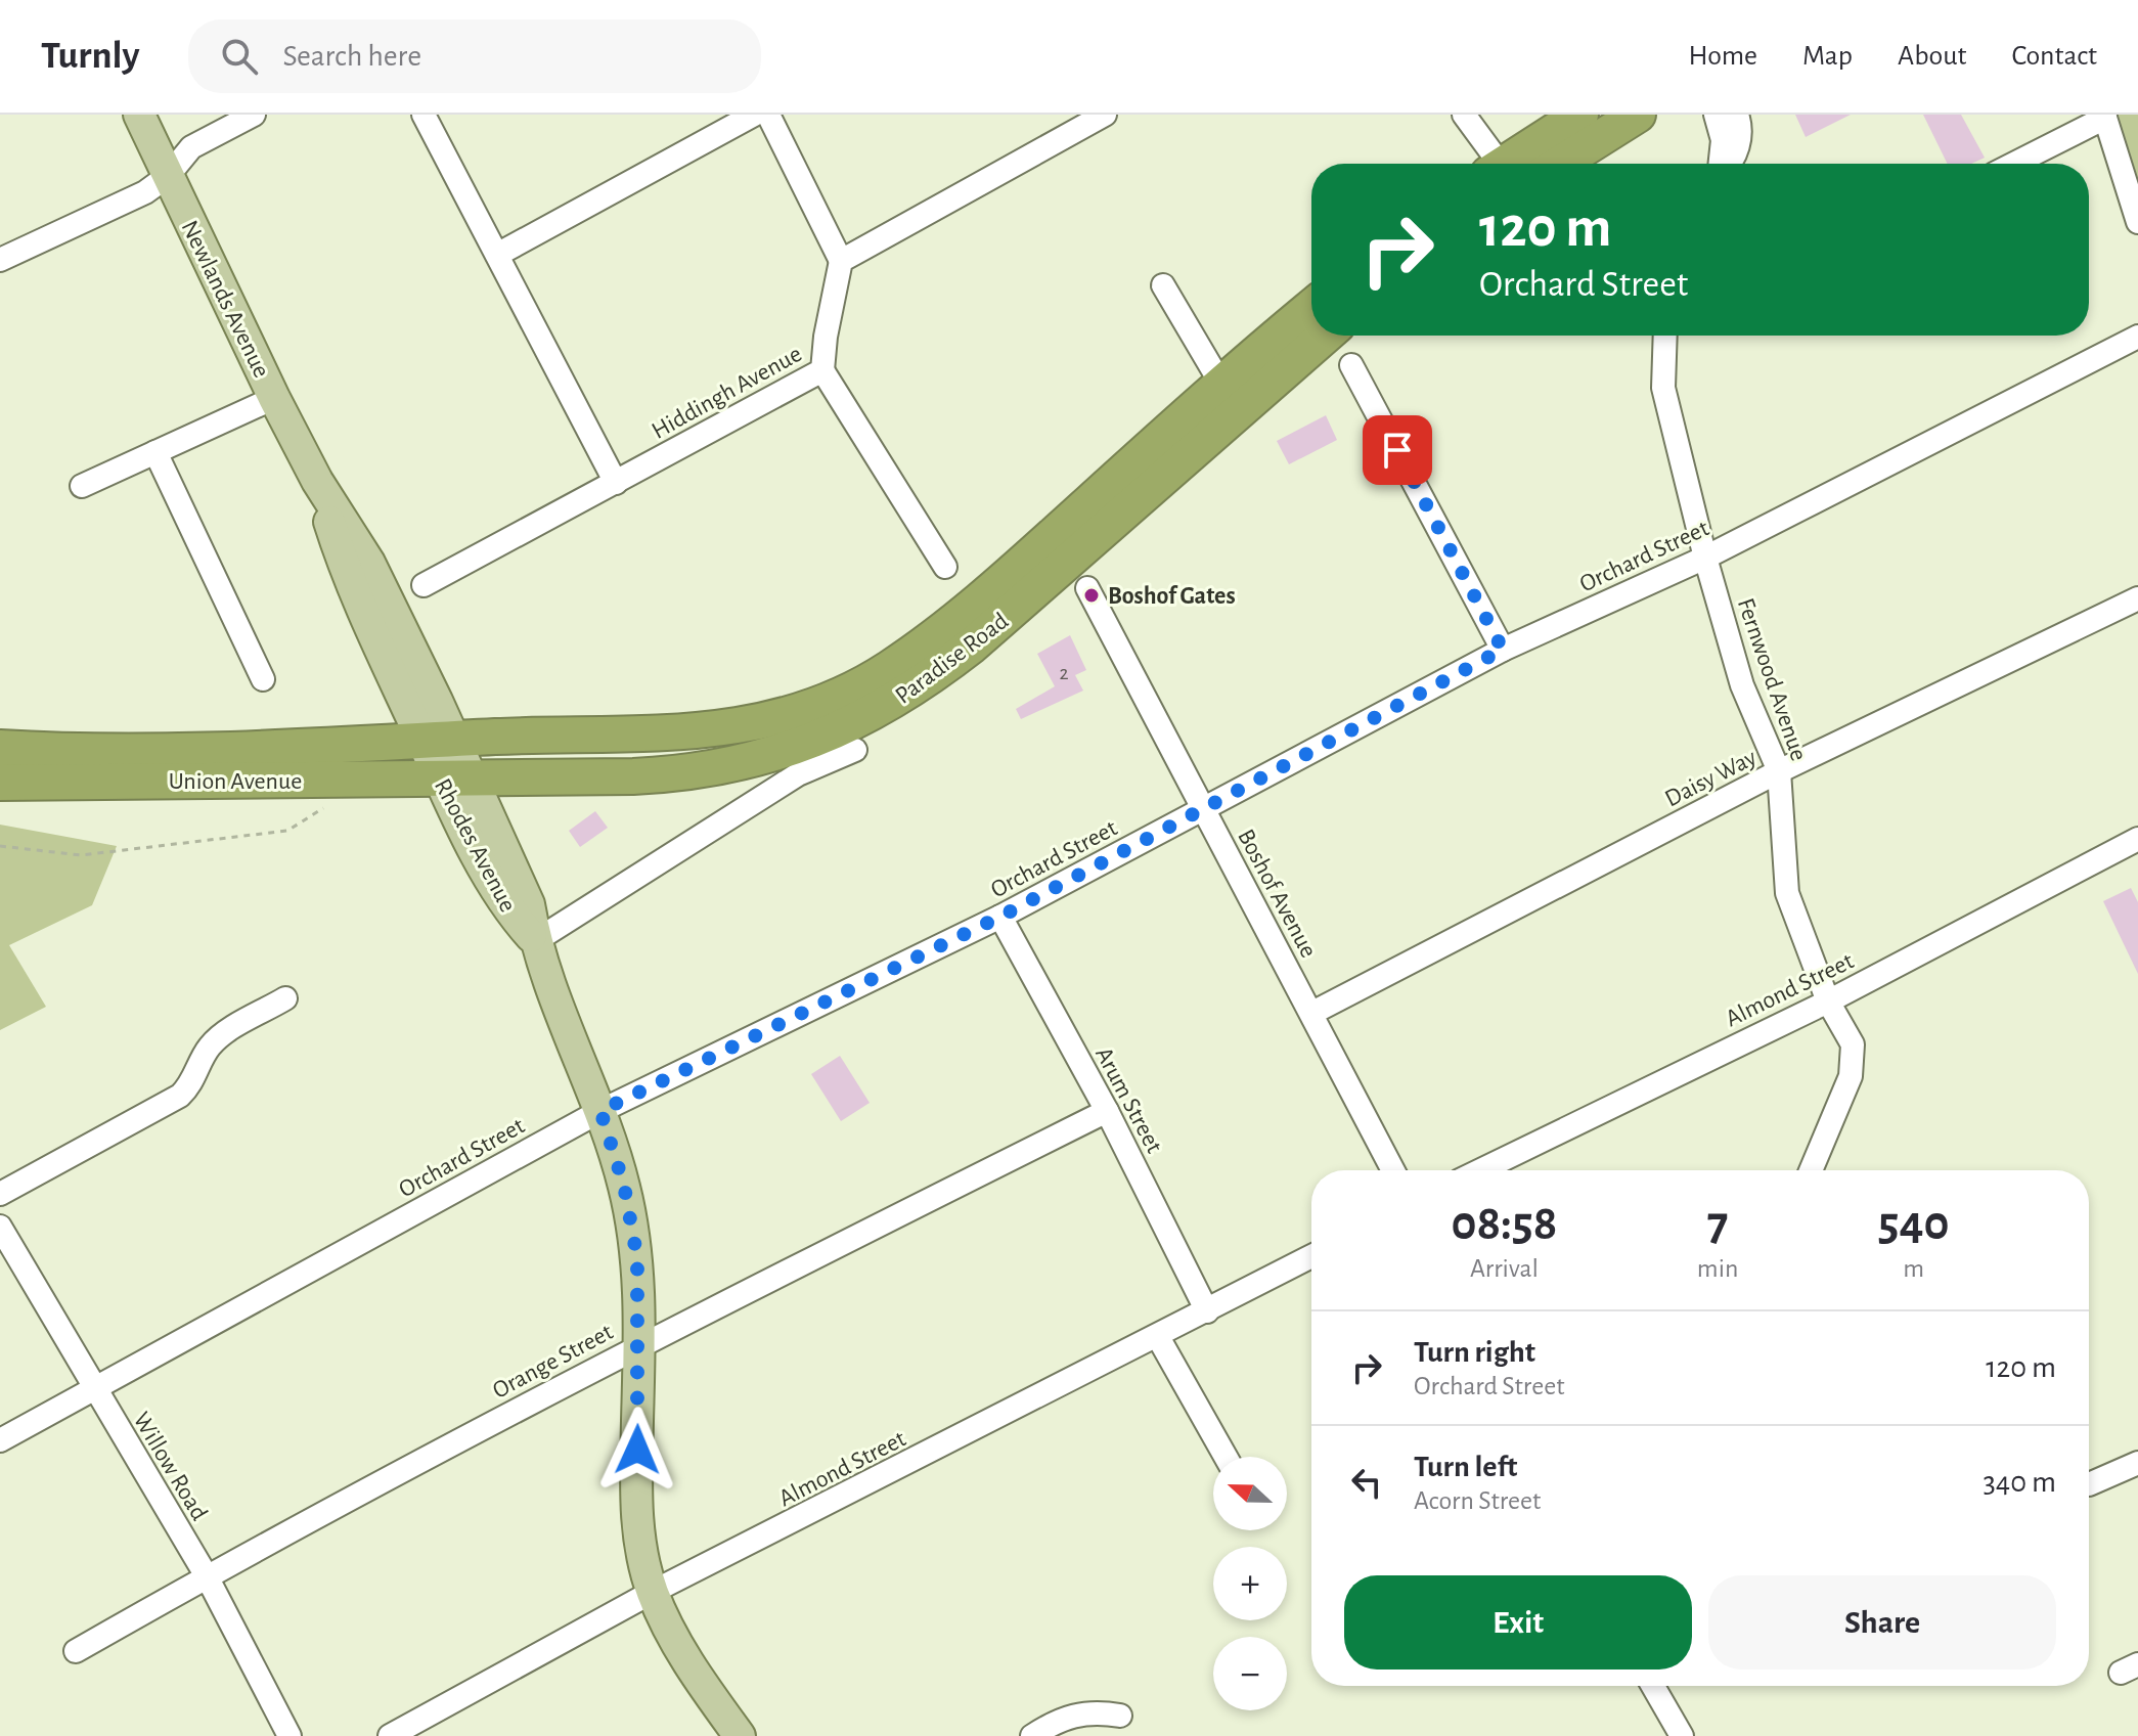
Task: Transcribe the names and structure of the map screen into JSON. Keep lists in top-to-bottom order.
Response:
{
  "streets": {
    "highway": ["Paradise Road", "Union Avenue"],
    "main road": ["Newlands Avenue", "Rhodes Avenue"],
    "street": [
      "Hiddingh Avenue",
      "Orchard Street",
      "Fernwood Avenue",
      "Daisy Way",
      "Boshof Avenue",
      "Almond Street",
      "Arum Street",
      "Orange Street",
      "Willow Road"
    ]
  },
  "crossings": [
    ["Newlands Avenue", "Paradise Road"],
    ["Newlands Avenue", "Union Avenue"],
    ["Newlands Avenue", "Rhodes Avenue"],
    ["Orchard Street", "Fernwood Avenue"],
    ["Orchard Street", "Rhodes Avenue"],
    ["Orchard Street", "Boshof Avenue"],
    ["Orchard Street", "Arum Street"],
    ["Orchard Street", "Willow Road"],
    ["Paradise Road", "Union Avenue"],
    ["Paradise Road", "Rhodes Avenue"],
    ["Fernwood Avenue", "Daisy Way"],
    ["Fernwood Avenue", "Almond Street"],
    ["Daisy Way", "Boshof Avenue"],
    ["Union Avenue", "Rhodes Avenue"],
    ["Rhodes Avenue", "Almond Street"],
    ["Rhodes Avenue", "Orange Street"],
    ["Almond Street", "Arum Street"],
    ["Arum Street", "Orange Street"],
    ["Orange Street", "Willow Road"]
  ],
  "places": ["Boshof Gates"],
  "house_numbers": ["2"],
  "north": "left",
  "page": {
    "header": "Turnly",
    "search": "Search here",
    "nav": [
      "Home",
      "Map",
      "About",
      "Contact"
    ],
    "turn": ["120 m", "Orchard Street"],
    "eta": [
      "08:58",
      "Arrival",
      "7",
      "min",
      "540",
      "m"
    ],
    "list": [
      {
        "name": "Turn right",
        "note": "Orchard Street",
        "value": "120 m"
      },
      {
        "name": "Turn left",
        "note": "Acorn Street",
        "value": "340 m"
      }
    ],
    "map_buttons": ["+", "−"],
    "buttons": ["Exit", "Share"]
  }
}
